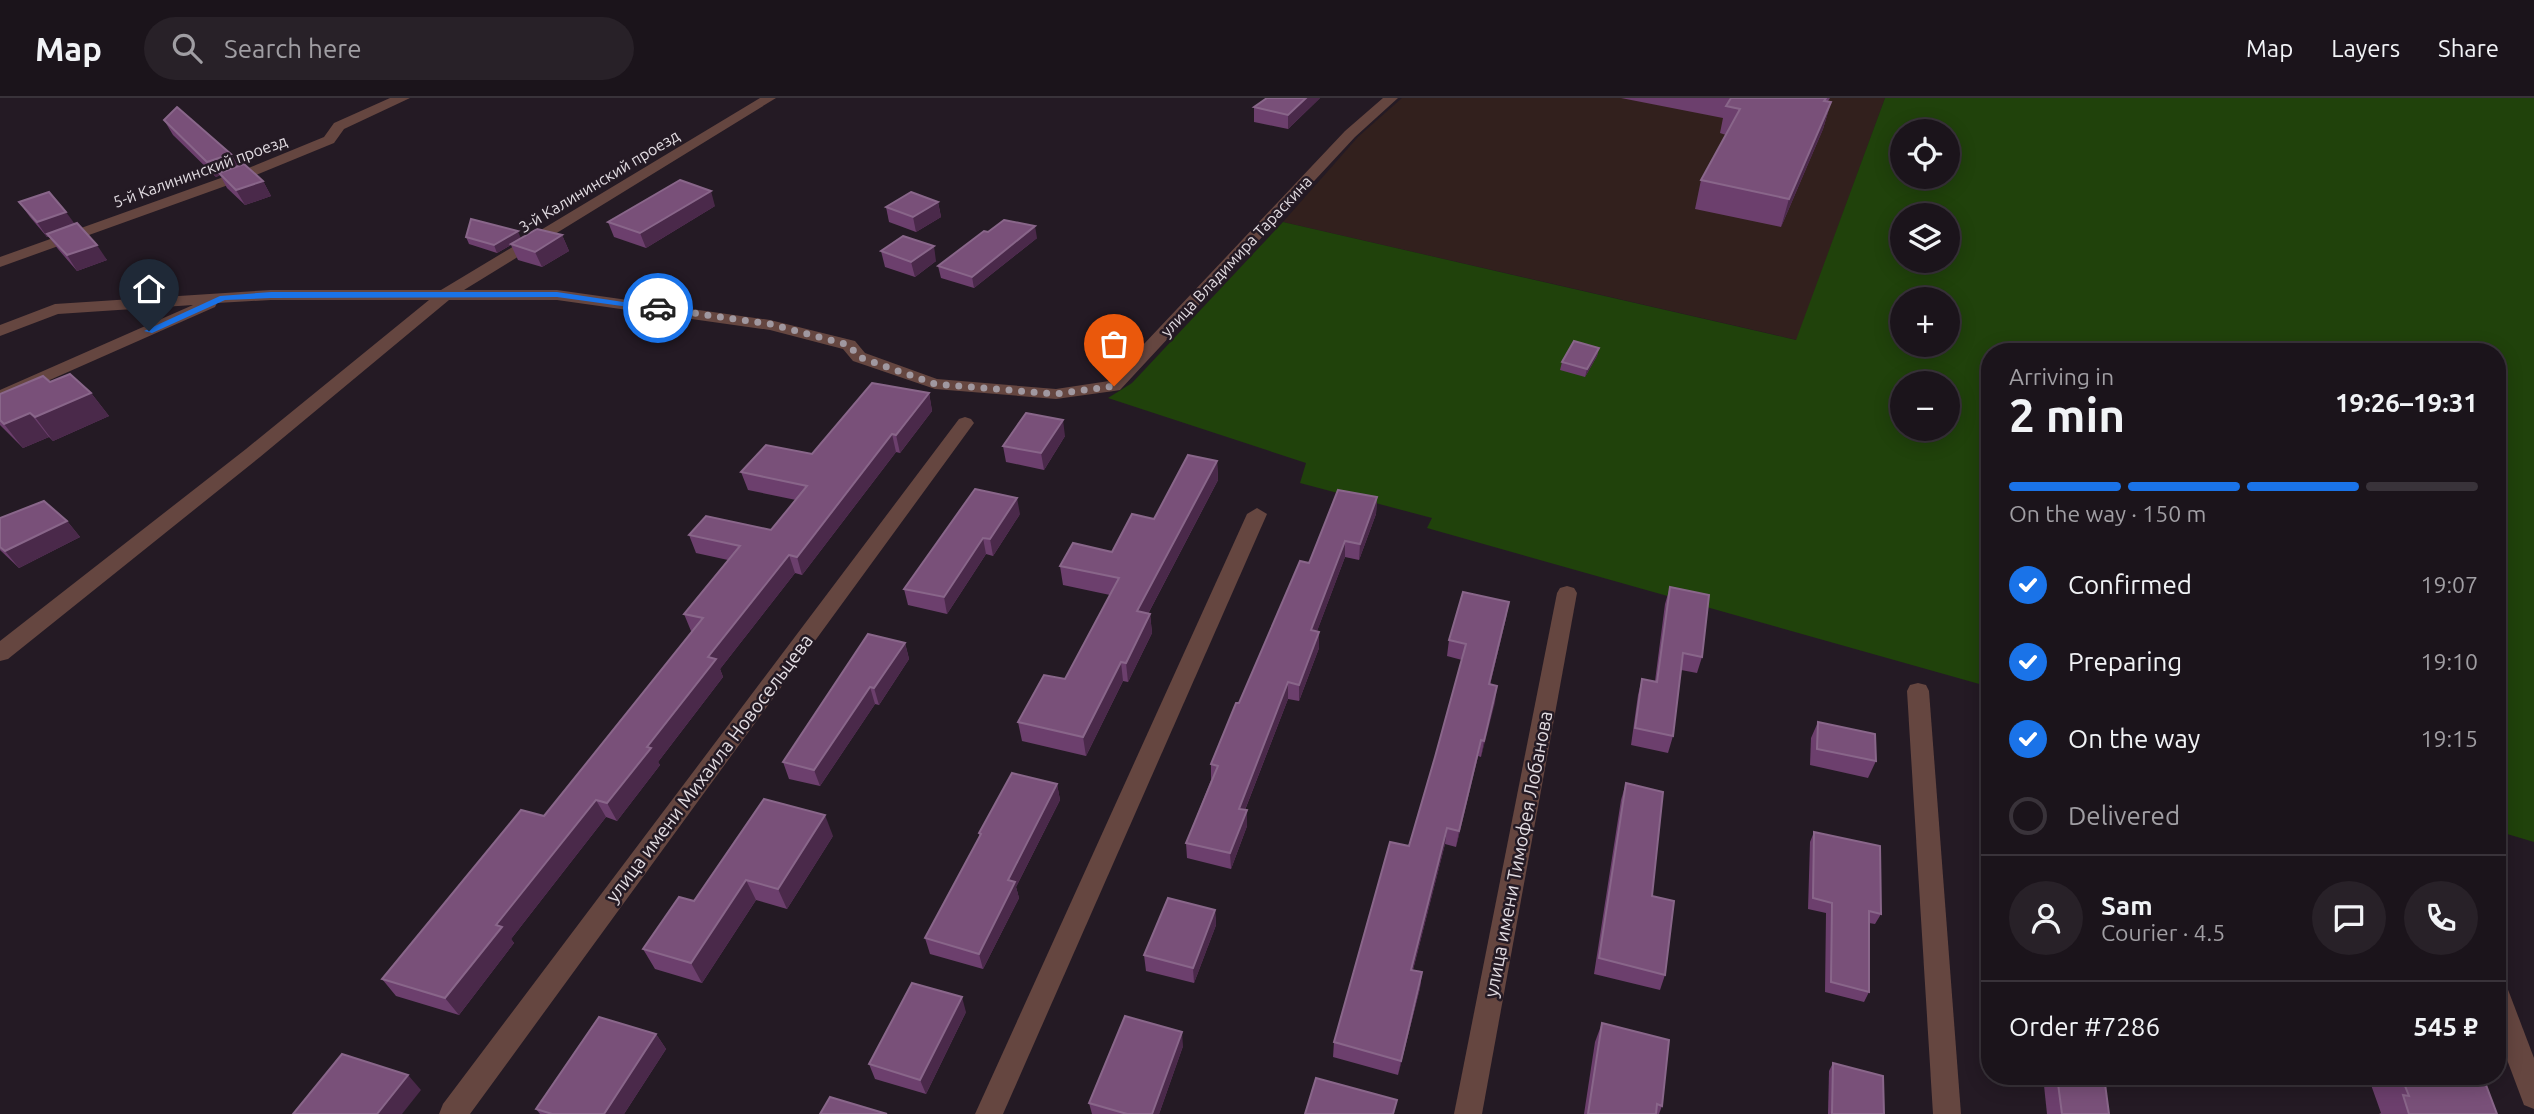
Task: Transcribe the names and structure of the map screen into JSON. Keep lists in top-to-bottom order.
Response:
{
  "streets": {
    "street": [
      "5-й Калининский проезд",
      "3-й Калининский проезд",
      "улица Владимира Тараскина",
      "улица имени Михаила Новосельцева",
      "улица имени Тимофея Лобанова"
    ]
  },
  "crossings": [
    ["3-й Калининский проезд", "улица Владимира Тараскина"]
  ],
  "page": {
    "header": "Map",
    "search": "Search here",
    "nav": ["Map", "Layers", "Share"],
    "map_buttons": ["+", "−"],
    "heading": ["2 min", "Arriving in", "19:26–19:31"],
    "panel": [
      "Sam",
      "Courier · 4.5",
      "Order #7286",
      "545 ₽"
    ],
    "bar": "On the way · 150 m",
    "list": [
      ["Confirmed", "19:07"],
      ["Preparing", "19:10"],
      ["On the way", "19:15"],
      "Delivered"
    ]
  }
}
